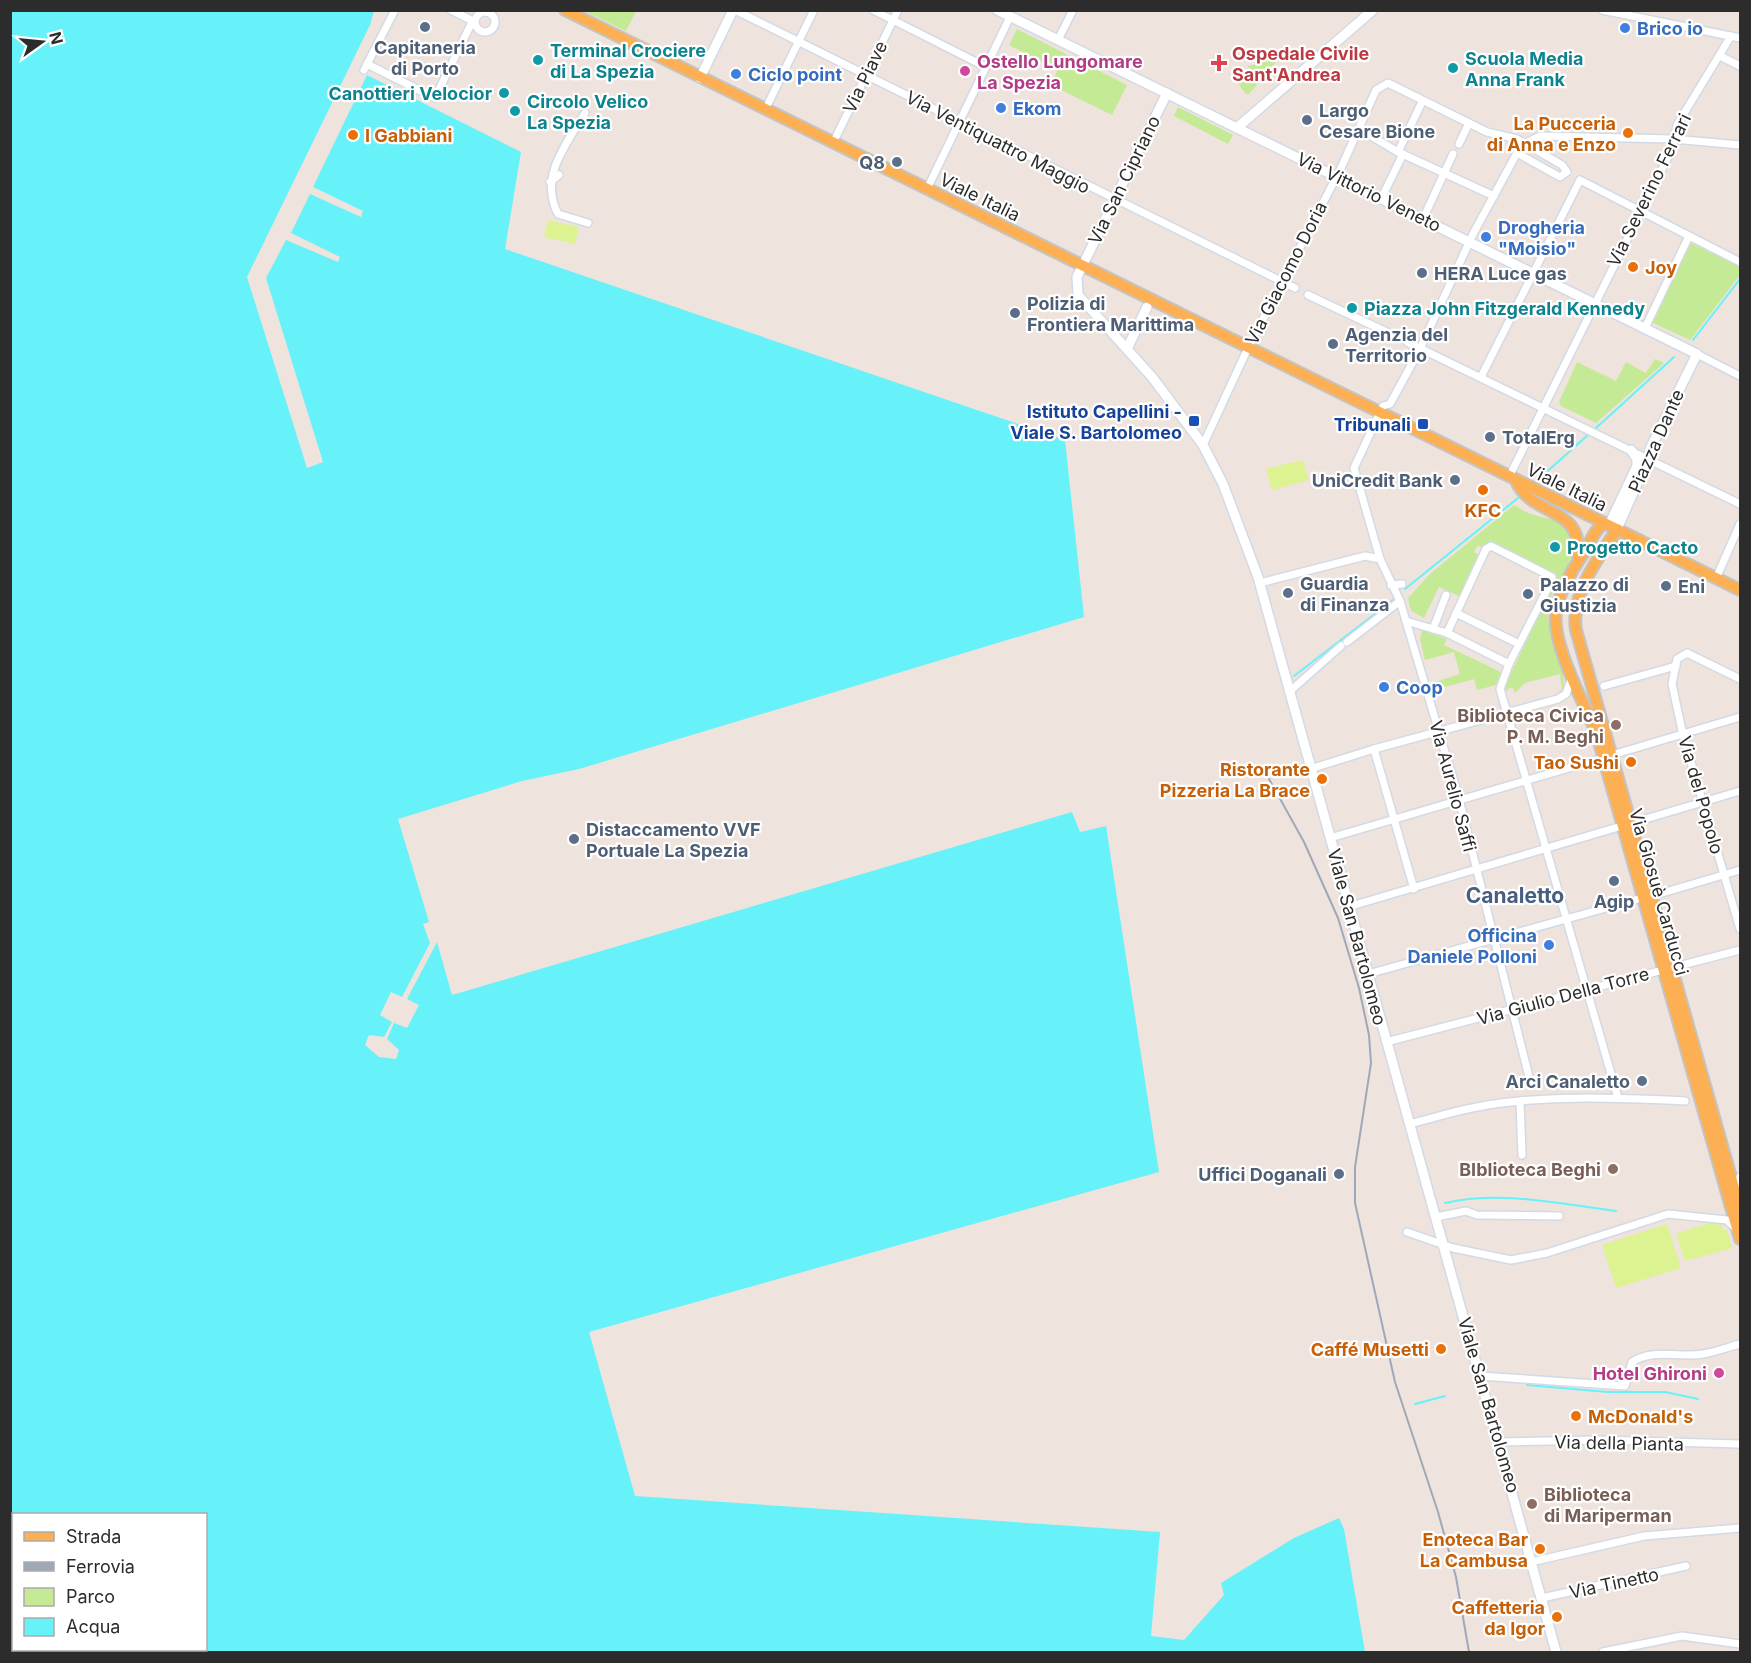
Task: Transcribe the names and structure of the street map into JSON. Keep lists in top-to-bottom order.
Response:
{
  "streets": {
    "main road": ["Viale Italia", "Via Giosuè Carducci"],
    "street": [
      "Via Piave",
      "Via Ventiquattro Maggio",
      "Via San Cipriano",
      "Via Severino Ferrari",
      "Via Vittorio Veneto",
      "Via Giacomo Doria",
      "Piazza Dante",
      "Via Aurelio Saffi",
      "Via del Popolo",
      "Viale San Bartolomeo",
      "Via Giulio Della Torre",
      "Via della Pianta",
      "Via Tinetto"
    ]
  },
  "crossings": [
    ["Via Piave", "Via Ventiquattro Maggio"],
    ["Via Piave", "Viale Italia"],
    ["Via Ventiquattro Maggio", "Via San Cipriano"],
    ["Via Ventiquattro Maggio", "Via Giacomo Doria"],
    ["Via San Cipriano", "Via Vittorio Veneto"],
    ["Via San Cipriano", "Viale Italia"],
    ["Via San Cipriano", "Viale San Bartolomeo"],
    ["Via Severino Ferrari", "Via Vittorio Veneto"],
    ["Via Severino Ferrari", "Viale Italia"],
    ["Via Severino Ferrari", "Via Giosuè Carducci"],
    ["Via Vittorio Veneto", "Via Giacomo Doria"],
    ["Via Vittorio Veneto", "Piazza Dante"],
    ["Viale Italia", "Via Giacomo Doria"],
    ["Viale Italia", "Piazza Dante"],
    ["Viale Italia", "Via Giosuè Carducci"],
    ["Viale Italia", "Viale San Bartolomeo"],
    ["Via Giacomo Doria", "Viale San Bartolomeo"],
    ["Piazza Dante", "Via Giosuè Carducci"],
    ["Via Aurelio Saffi", "Via Giulio Della Torre"],
    ["Via Giosuè Carducci", "Via Giulio Della Torre"],
    ["Viale San Bartolomeo", "Via Giulio Della Torre"],
    ["Viale San Bartolomeo", "Via della Pianta"],
    ["Viale San Bartolomeo", "Via Tinetto"]
  ],
  "districts": ["Canaletto"],
  "places": {
    "other": [
      "Capitaneria di Porto",
      "Brico io",
      "Terminal Crociere di La Spezia",
      "Scuola Media Anna Frank",
      "Ostello Lungomare La Spezia",
      "Ciclo point",
      "Canottieri Velocior",
      "Ekom",
      "Circolo Velico La Spezia",
      "Largo Cesare Bione",
      "La Pucceria di Anna e Enzo",
      "I Gabbiani",
      "Q8",
      "Drogheria \"Moisio\"",
      "Joy",
      "HERA Luce gas",
      "Piazza John Fitzgerald Kennedy",
      "Polizia di Frontiera Marittima",
      "Agenzia del Territorio",
      "TotalErg",
      "UniCredit Bank",
      "KFC",
      "Progetto Cacto",
      "Eni",
      "Guardia di Finanza",
      "Palazzo di Giustizia",
      "Coop",
      "Biblioteca Civica P. M. Beghi",
      "Tao Sushi",
      "Ristorante Pizzeria La Brace",
      "Distaccamento VVF Portuale La Spezia",
      "Agip",
      "Officina Daniele Polloni",
      "Arci Canaletto",
      "BIblioteca Beghi",
      "Uffici Doganali",
      "Caffé Musetti",
      "Hotel Ghironi",
      "McDonald's",
      "Biblioteca di Mariperman",
      "Enoteca Bar La Cambusa",
      "Caffetteria da Igor"
    ],
    "health": ["Ospedale Civile Sant'Andrea"],
    "transit": ["Istituto Capellini - Viale S. Bartolomeo", "Tribunali"]
  },
  "legend": [
    "Strada",
    "Ferrovia",
    "Parco",
    "Acqua"
  ],
  "north": "right"
}
